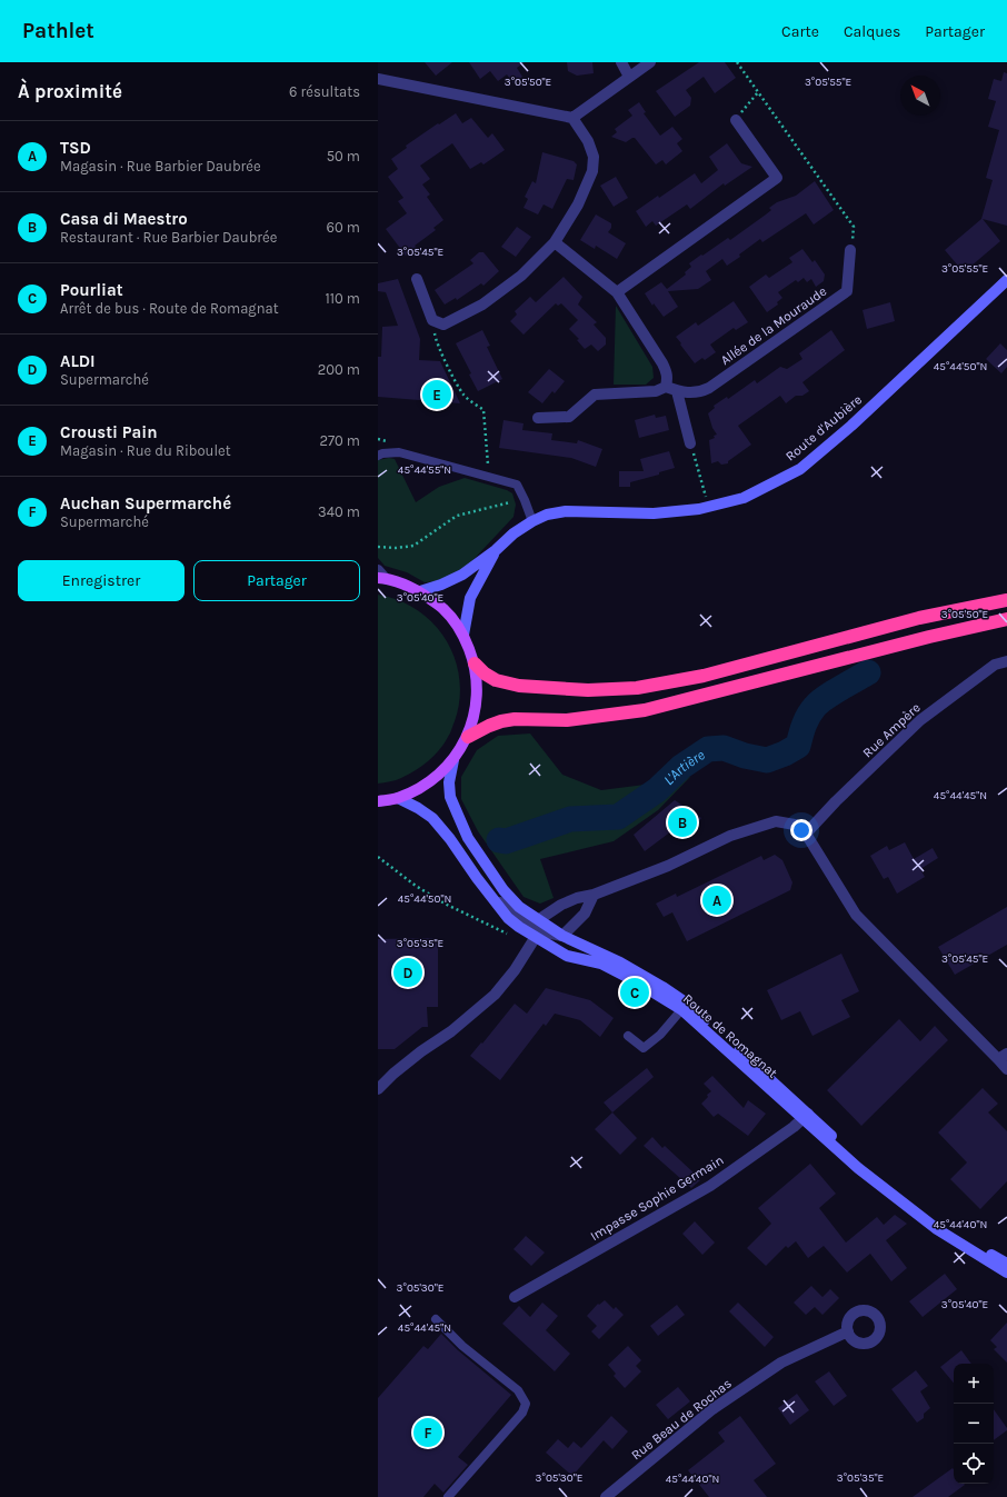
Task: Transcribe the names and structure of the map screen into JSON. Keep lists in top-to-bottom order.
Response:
{
  "streets": {
    "main road": ["Route d'Aubière", "Route de Romagnat"],
    "street": [
      "Allée de la Mouraude",
      "Rue Ampère",
      "Impasse Sophie Germain",
      "Rue Beau de Rochas"
    ]
  },
  "crossings": [
    ["Route de Romagnat", "Impasse Sophie Germain"]
  ],
  "water": ["L'Artière"],
  "north": "top left",
  "page": {
    "header": "Pathlet",
    "nav": ["Carte", "Calques", "Partager"],
    "heading": ["À proximité", "6 résultats"],
    "list": [
      {
        "mark": "A",
        "name": "TSD",
        "note": "Magasin · Rue Barbier Daubrée",
        "value": "50 m"
      },
      {
        "mark": "B",
        "name": "Casa di Maestro",
        "note": "Restaurant · Rue Barbier Daubrée",
        "value": "60 m"
      },
      {
        "mark": "C",
        "name": "Pourliat",
        "note": "Arrêt de bus · Route de Romagnat",
        "value": "110 m"
      },
      {
        "mark": "D",
        "name": "ALDI",
        "note": "Supermarché",
        "value": "200 m"
      },
      {
        "mark": "E",
        "name": "Crousti Pain",
        "note": "Magasin · Rue du Riboulet",
        "value": "270 m"
      },
      {
        "mark": "F",
        "name": "Auchan Supermarché",
        "note": "Supermarché",
        "value": "340 m"
      }
    ],
    "pins": [
      "E",
      "B",
      "A",
      "D",
      "C",
      "F"
    ],
    "buttons": ["Enregistrer", "Partager"],
    "map_buttons": ["+", "−"]
  },
  "coordinates": [
    "3°05'50\"E",
    "3°05'55\"E",
    "3°05'45\"E",
    "45°44'50\"N",
    "45°44'55\"N",
    "3°05'40\"E",
    "45°44'45\"N",
    "3°05'35\"E",
    "45°44'40\"N",
    "3°05'30\"E"
  ]
}
